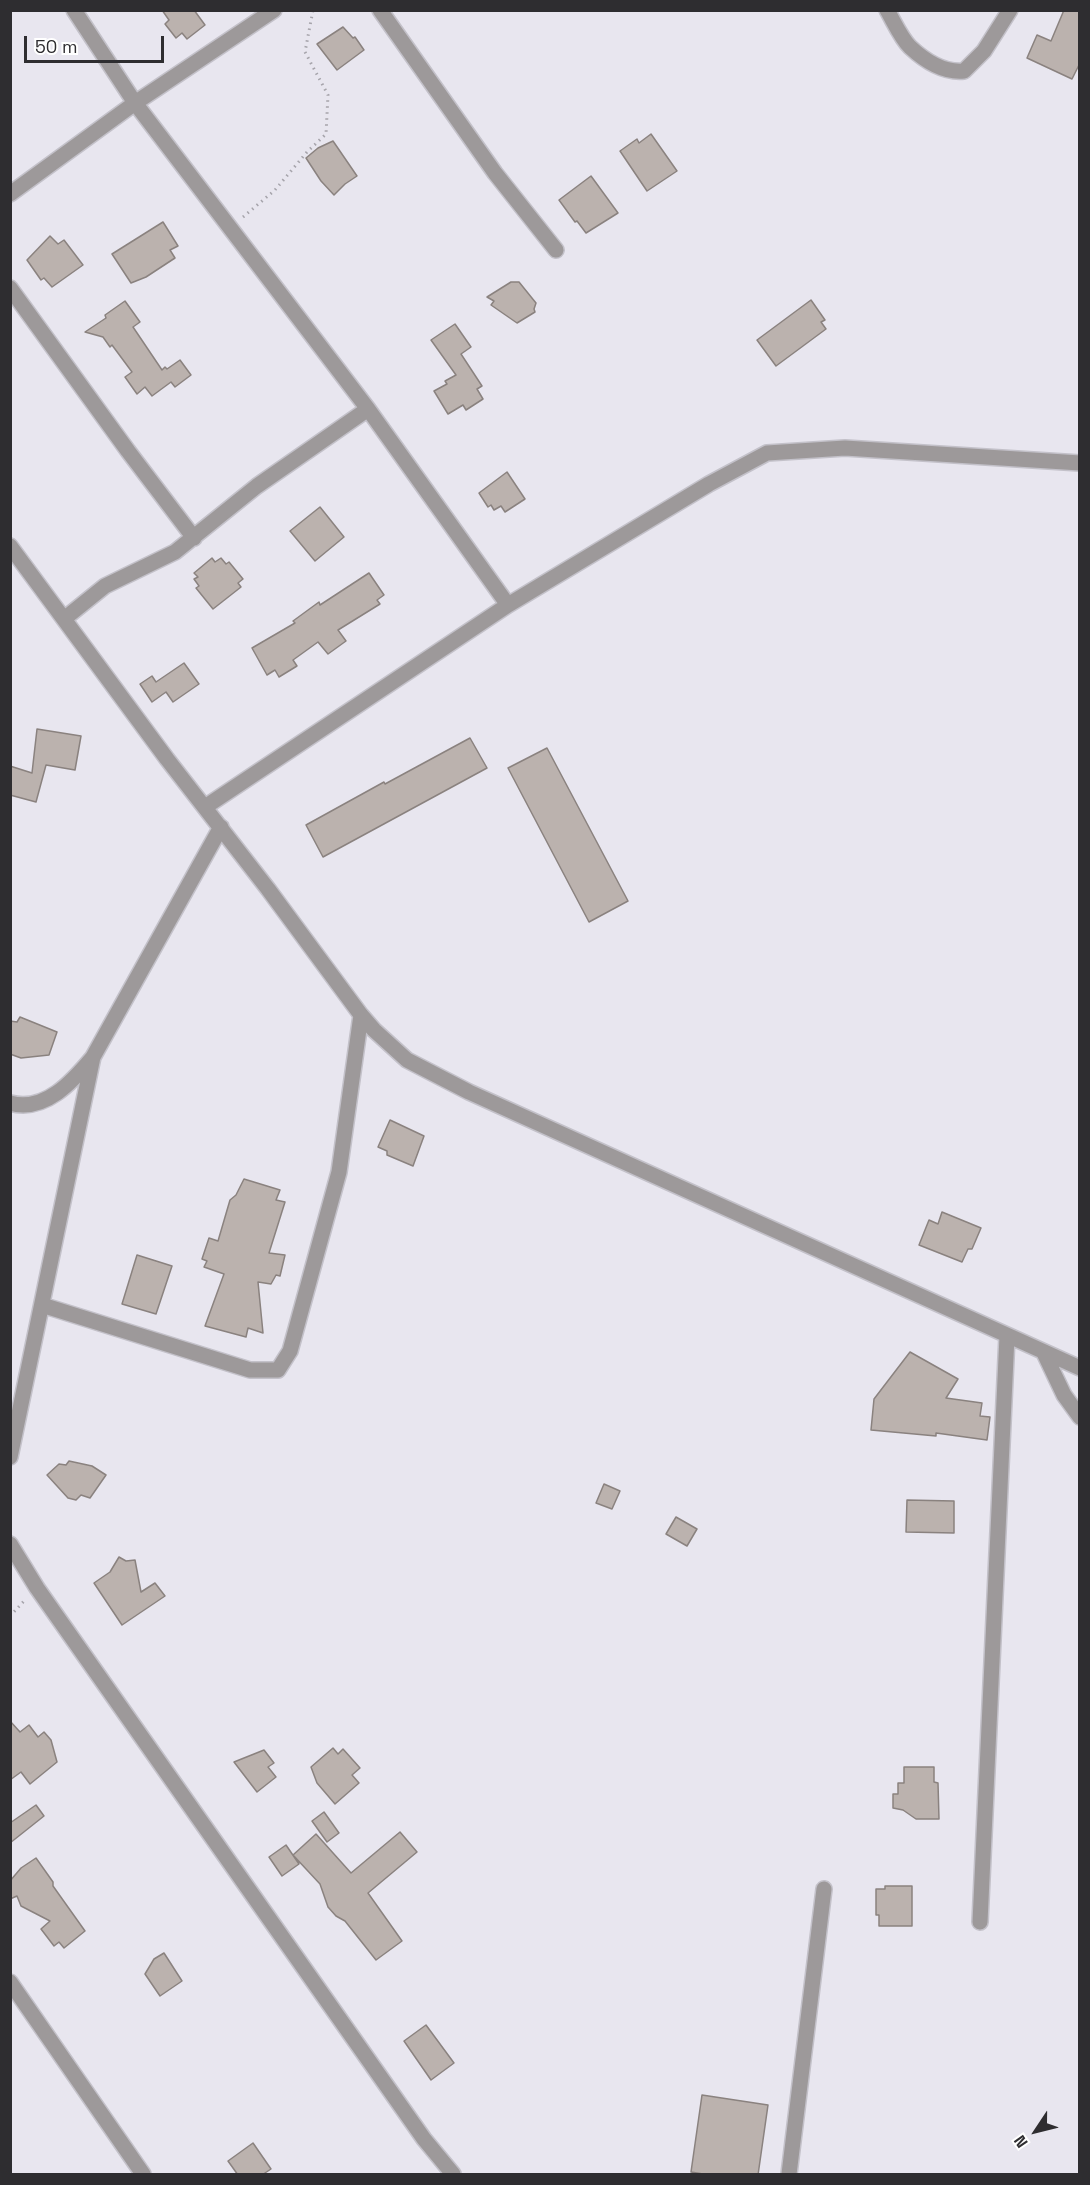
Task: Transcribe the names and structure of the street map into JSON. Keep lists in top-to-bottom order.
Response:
{
  "scale_bar": "50 m",
  "north": "bottom left"
}
